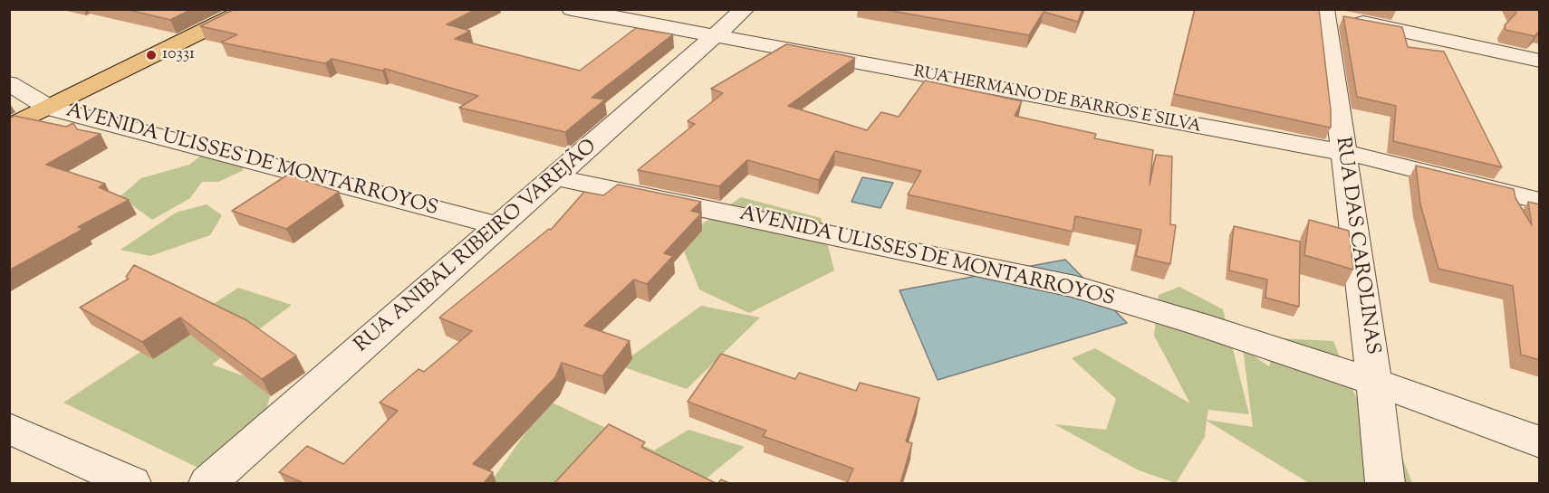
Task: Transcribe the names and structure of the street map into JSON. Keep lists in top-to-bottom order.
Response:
{
  "streets": {
    "street": [
      "RUA HERMANO DE BARROS E SILVA",
      "AVENIDA ULISSES DE MONTARROYOS",
      "RUA DAS CAROLINAS",
      "RUA ANIBAL RIBEIRO VAREJÃO"
    ]
  },
  "crossings": [
    ["RUA HERMANO DE BARROS E SILVA", "RUA DAS CAROLINAS"],
    ["RUA HERMANO DE BARROS E SILVA", "RUA ANIBAL RIBEIRO VAREJÃO"],
    ["AVENIDA ULISSES DE MONTARROYOS", "RUA DAS CAROLINAS"],
    ["AVENIDA ULISSES DE MONTARROYOS", "RUA ANIBAL RIBEIRO VAREJÃO"]
  ],
  "places": ["10331"]
}
